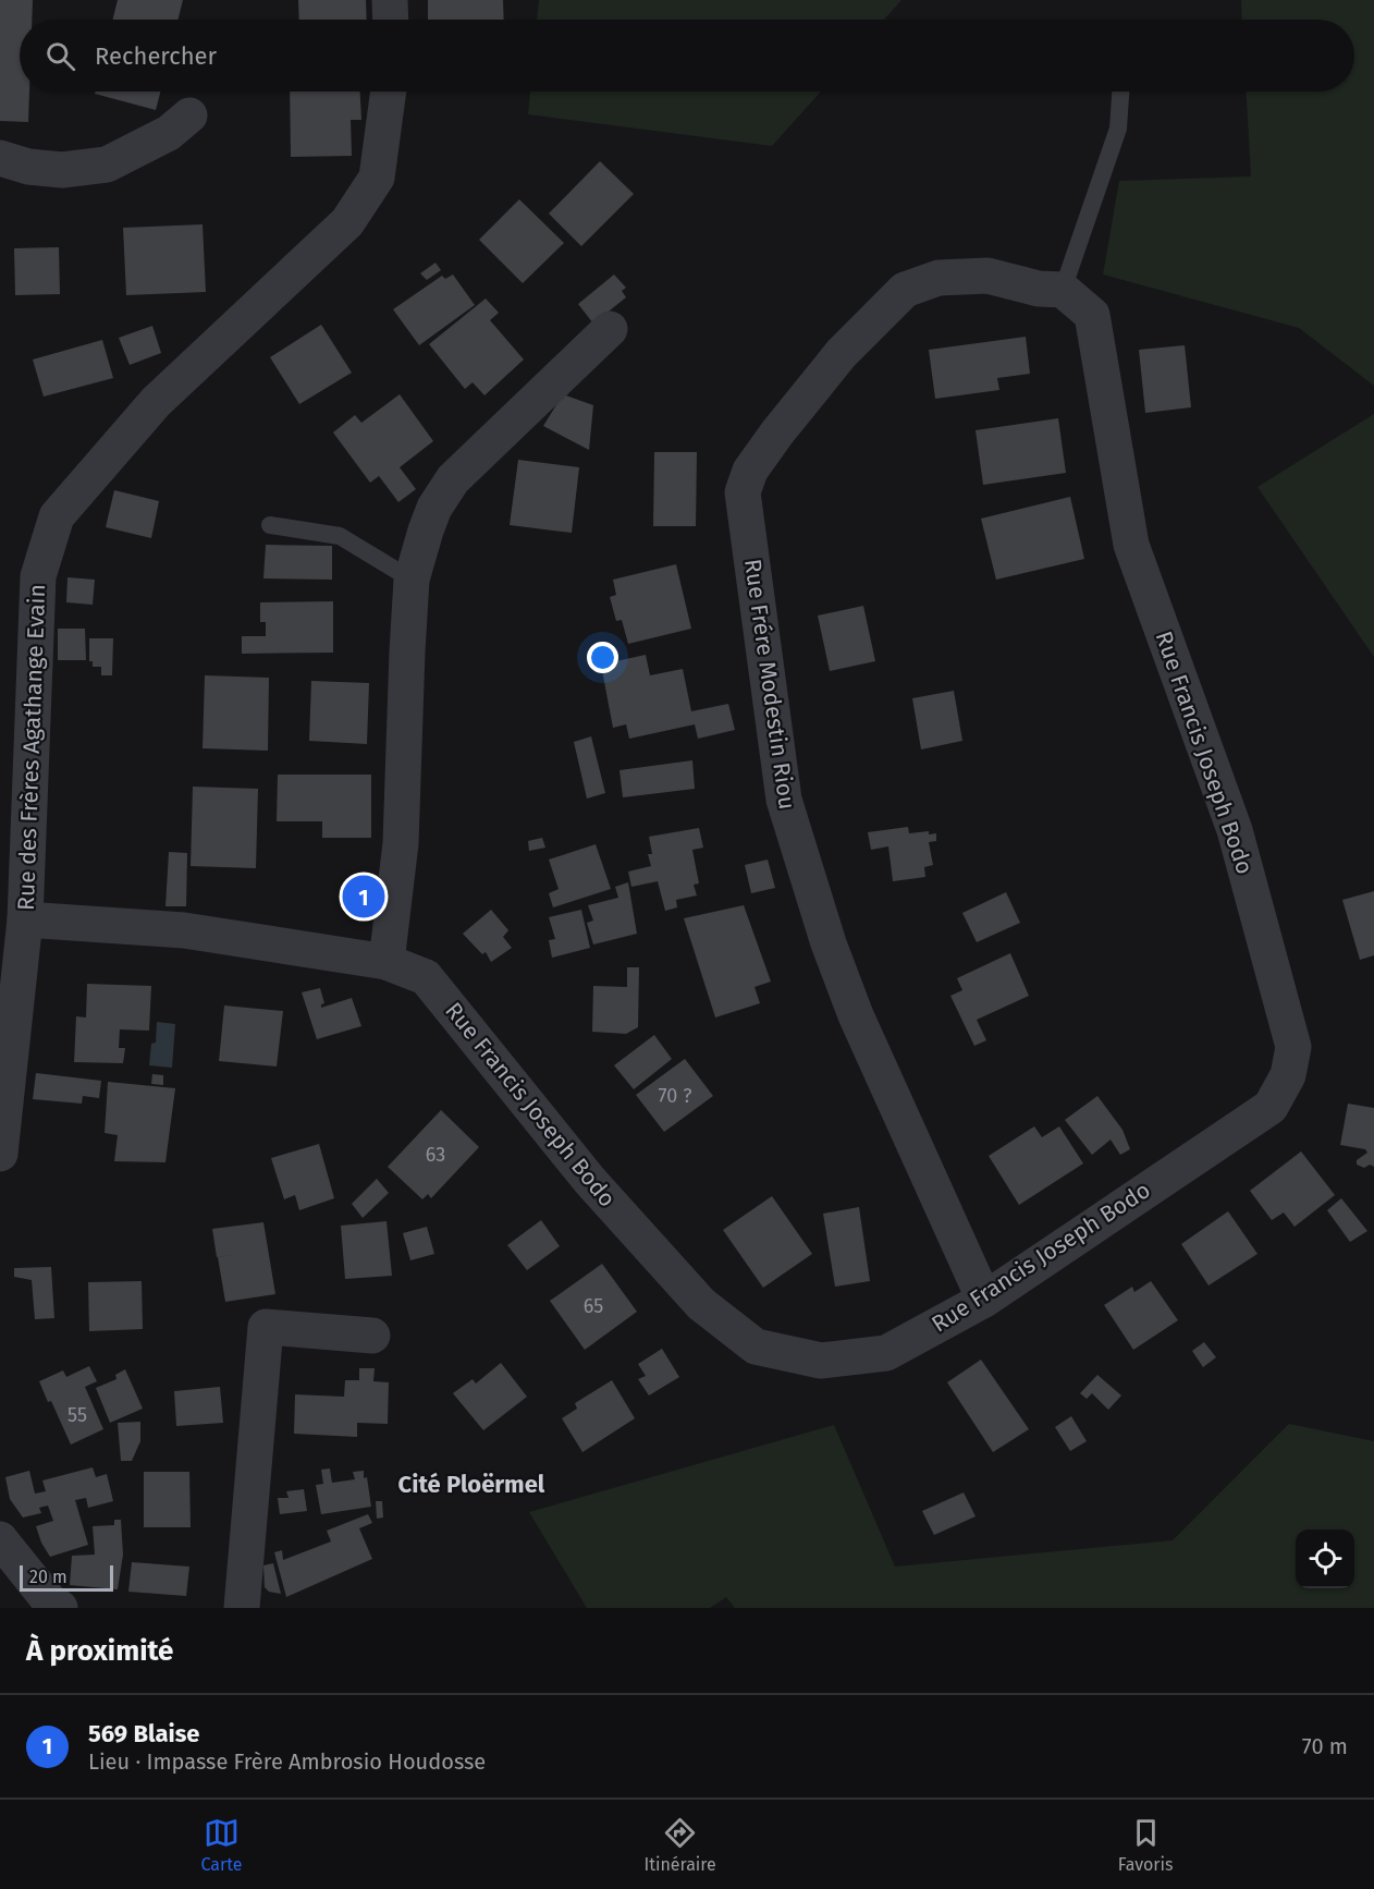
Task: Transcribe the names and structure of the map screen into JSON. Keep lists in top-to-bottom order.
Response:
{
  "streets": {
    "street": ["Rue Frére Modestin Riou", "Rue des Frères Agathange Evain", "Rue Francis Joseph Bodo"]
  },
  "crossings": [
    ["Rue Frére Modestin Riou", "Rue Francis Joseph Bodo"],
    ["Rue des Frères Agathange Evain", "Rue Francis Joseph Bodo"]
  ],
  "districts": ["Cité Ploërmel"],
  "house_numbers": [
    "70 ?",
    "63",
    "65",
    "55"
  ],
  "scale_bar": "20 m",
  "page": {
    "search": "Rechercher",
    "pins": "1",
    "scale": "20 m",
    "heading": "À proximité",
    "list": [
      {
        "mark": "1",
        "name": "569 Blaise",
        "note": "Lieu · Impasse Frère Ambrosio Houdosse",
        "value": "70 m"
      }
    ],
    "nav": ["Carte", "Itinéraire", "Favoris"]
  }
}
